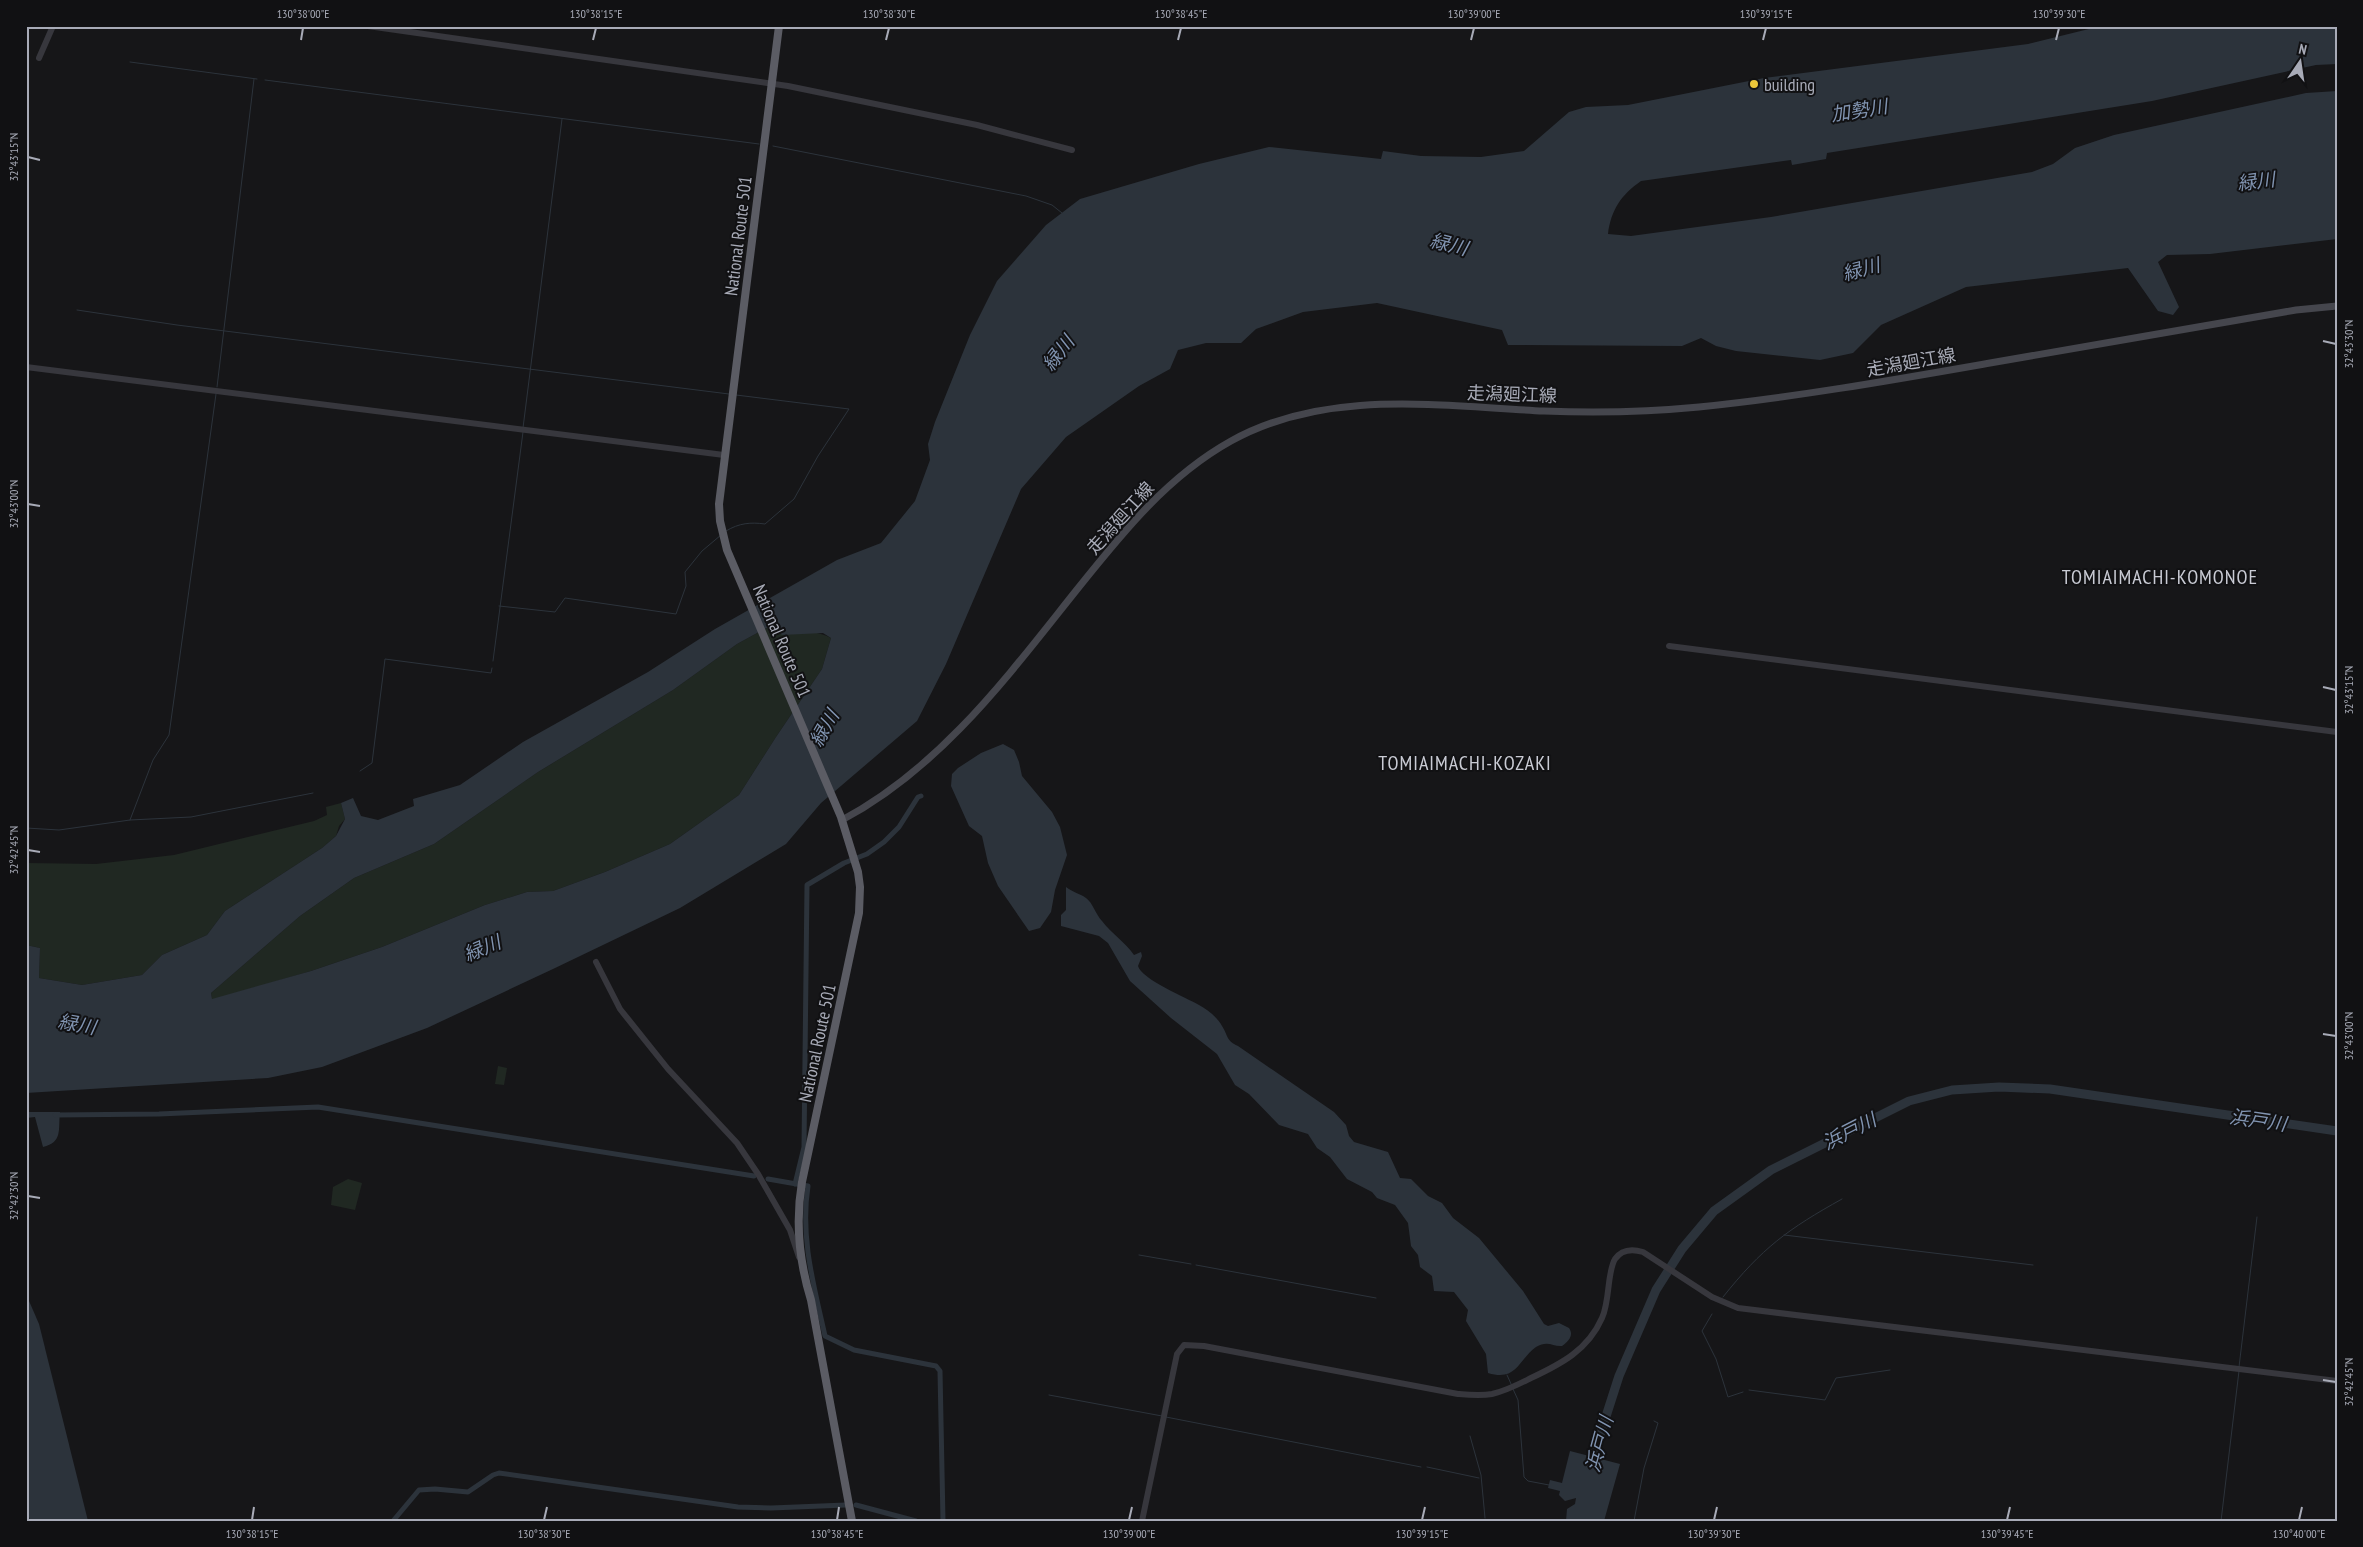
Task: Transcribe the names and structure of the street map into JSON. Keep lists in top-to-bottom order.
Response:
{
  "streets": {
    "highway": ["National Route 501"],
    "main road": ["走潟廻江線"]
  },
  "crossings": [
    ["National Route 501", "走潟廻江線"]
  ],
  "districts": ["TOMIAIMACHI-KOMONOE", "TOMIAIMACHI-KOZAKI"],
  "water": ["加勢川", "緑川", "浜戸川"],
  "places": ["building"],
  "north": "top",
  "coordinates": [
    "130°38'00\"E",
    "130°38'15\"E",
    "130°38'30\"E",
    "130°38'45\"E",
    "130°39'00\"E",
    "130°39'15\"E",
    "130°39'30\"E",
    "32°43'15\"N",
    "32°43'30\"N",
    "32°43'00\"N",
    "32°42'45\"N",
    "32°42'30\"N",
    "130°39'45\"E",
    "130°40'00\"E"
  ]
}
